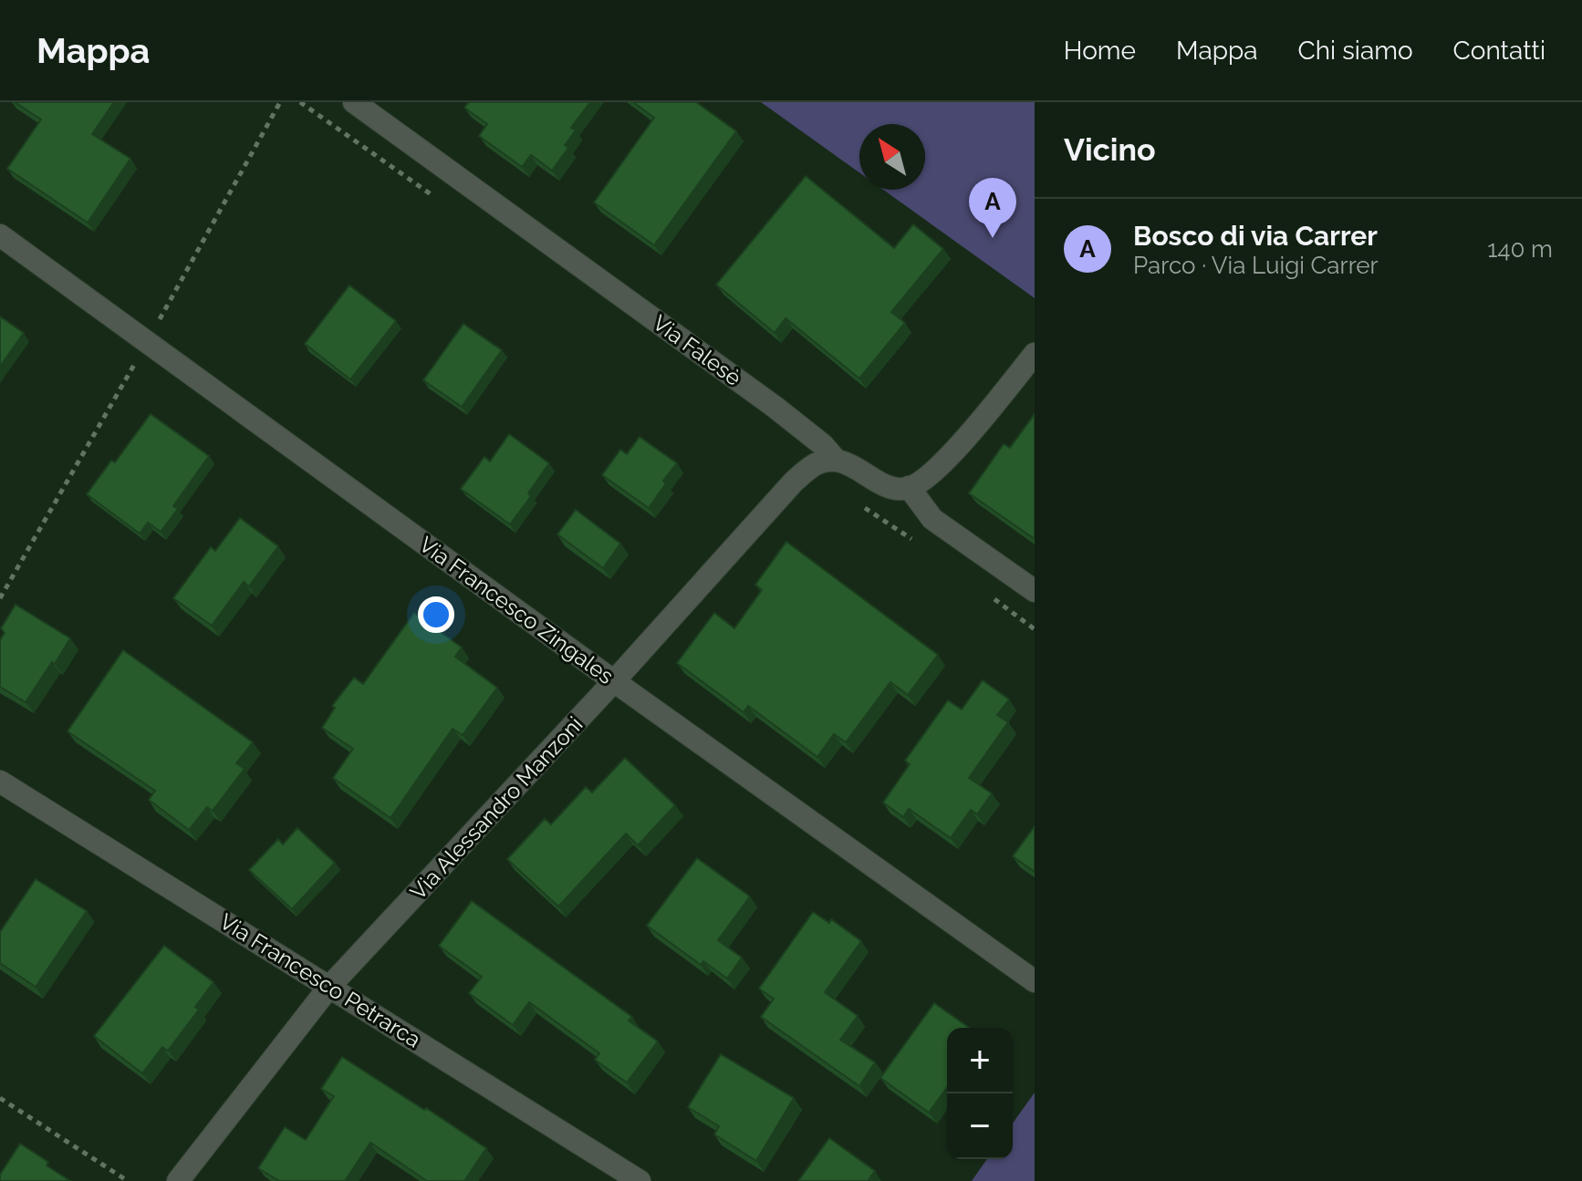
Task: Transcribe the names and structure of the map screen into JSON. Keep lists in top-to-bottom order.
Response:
{
  "streets": {
    "street": [
      "Via Falesè",
      "Via Francesco Zingales",
      "Via Alessandro Manzoni",
      "Via Francesco Petrarca"
    ]
  },
  "crossings": [
    ["Via Falesè", "Via Alessandro Manzoni"],
    ["Via Francesco Zingales", "Via Alessandro Manzoni"],
    ["Via Alessandro Manzoni", "Via Francesco Petrarca"]
  ],
  "north": "top left",
  "page": {
    "header": "Mappa",
    "nav": [
      "Home",
      "Mappa",
      "Chi siamo",
      "Contatti"
    ],
    "heading": "Vicino",
    "pins": "A",
    "list": [
      {
        "mark": "A",
        "name": "Bosco di via Carrer",
        "note": "Parco · Via Luigi Carrer",
        "value": "140 m"
      }
    ],
    "map_buttons": ["+", "−"]
  }
}
